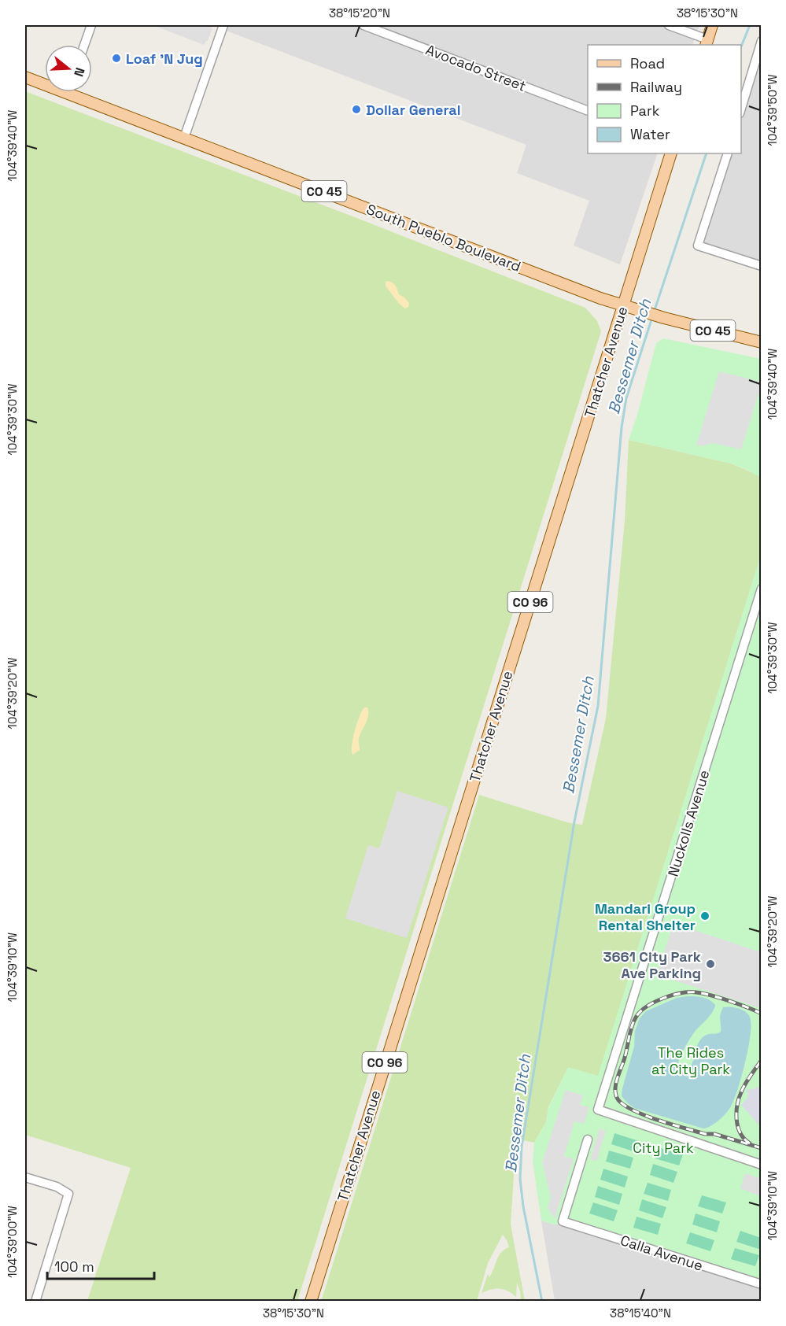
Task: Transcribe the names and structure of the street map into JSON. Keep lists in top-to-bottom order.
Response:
{
  "streets": {
    "main road": [
      "CO 45",
      "South Pueblo Boulevard",
      "Thatcher Avenue",
      "CO 96"
    ],
    "street": ["Avocado Street", "Nuckolls Avenue", "Calla Avenue"]
  },
  "crossings": [
    ["South Pueblo Boulevard", "Thatcher Avenue"]
  ],
  "water": ["Bessemer Ditch"],
  "parks": ["The Rides at City Park", "City Park"],
  "places": [
    "Loaf 'N Jug",
    "Dollar General",
    "Mandari Group Rental Shelter",
    "3661 City Park Ave Parking"
  ],
  "legend": [
    "Road",
    "Railway",
    "Park",
    "Water"
  ],
  "scale_bar": "100 m",
  "north": "right",
  "coordinates": [
    "38°15'20\"N",
    "38°15'30\"N",
    "104°39'50\"W",
    "104°39'40\"W",
    "104°39'30\"W",
    "104°39'20\"W",
    "104°39'10\"W",
    "104°39'00\"W",
    "38°15'40\"N"
  ]
}
